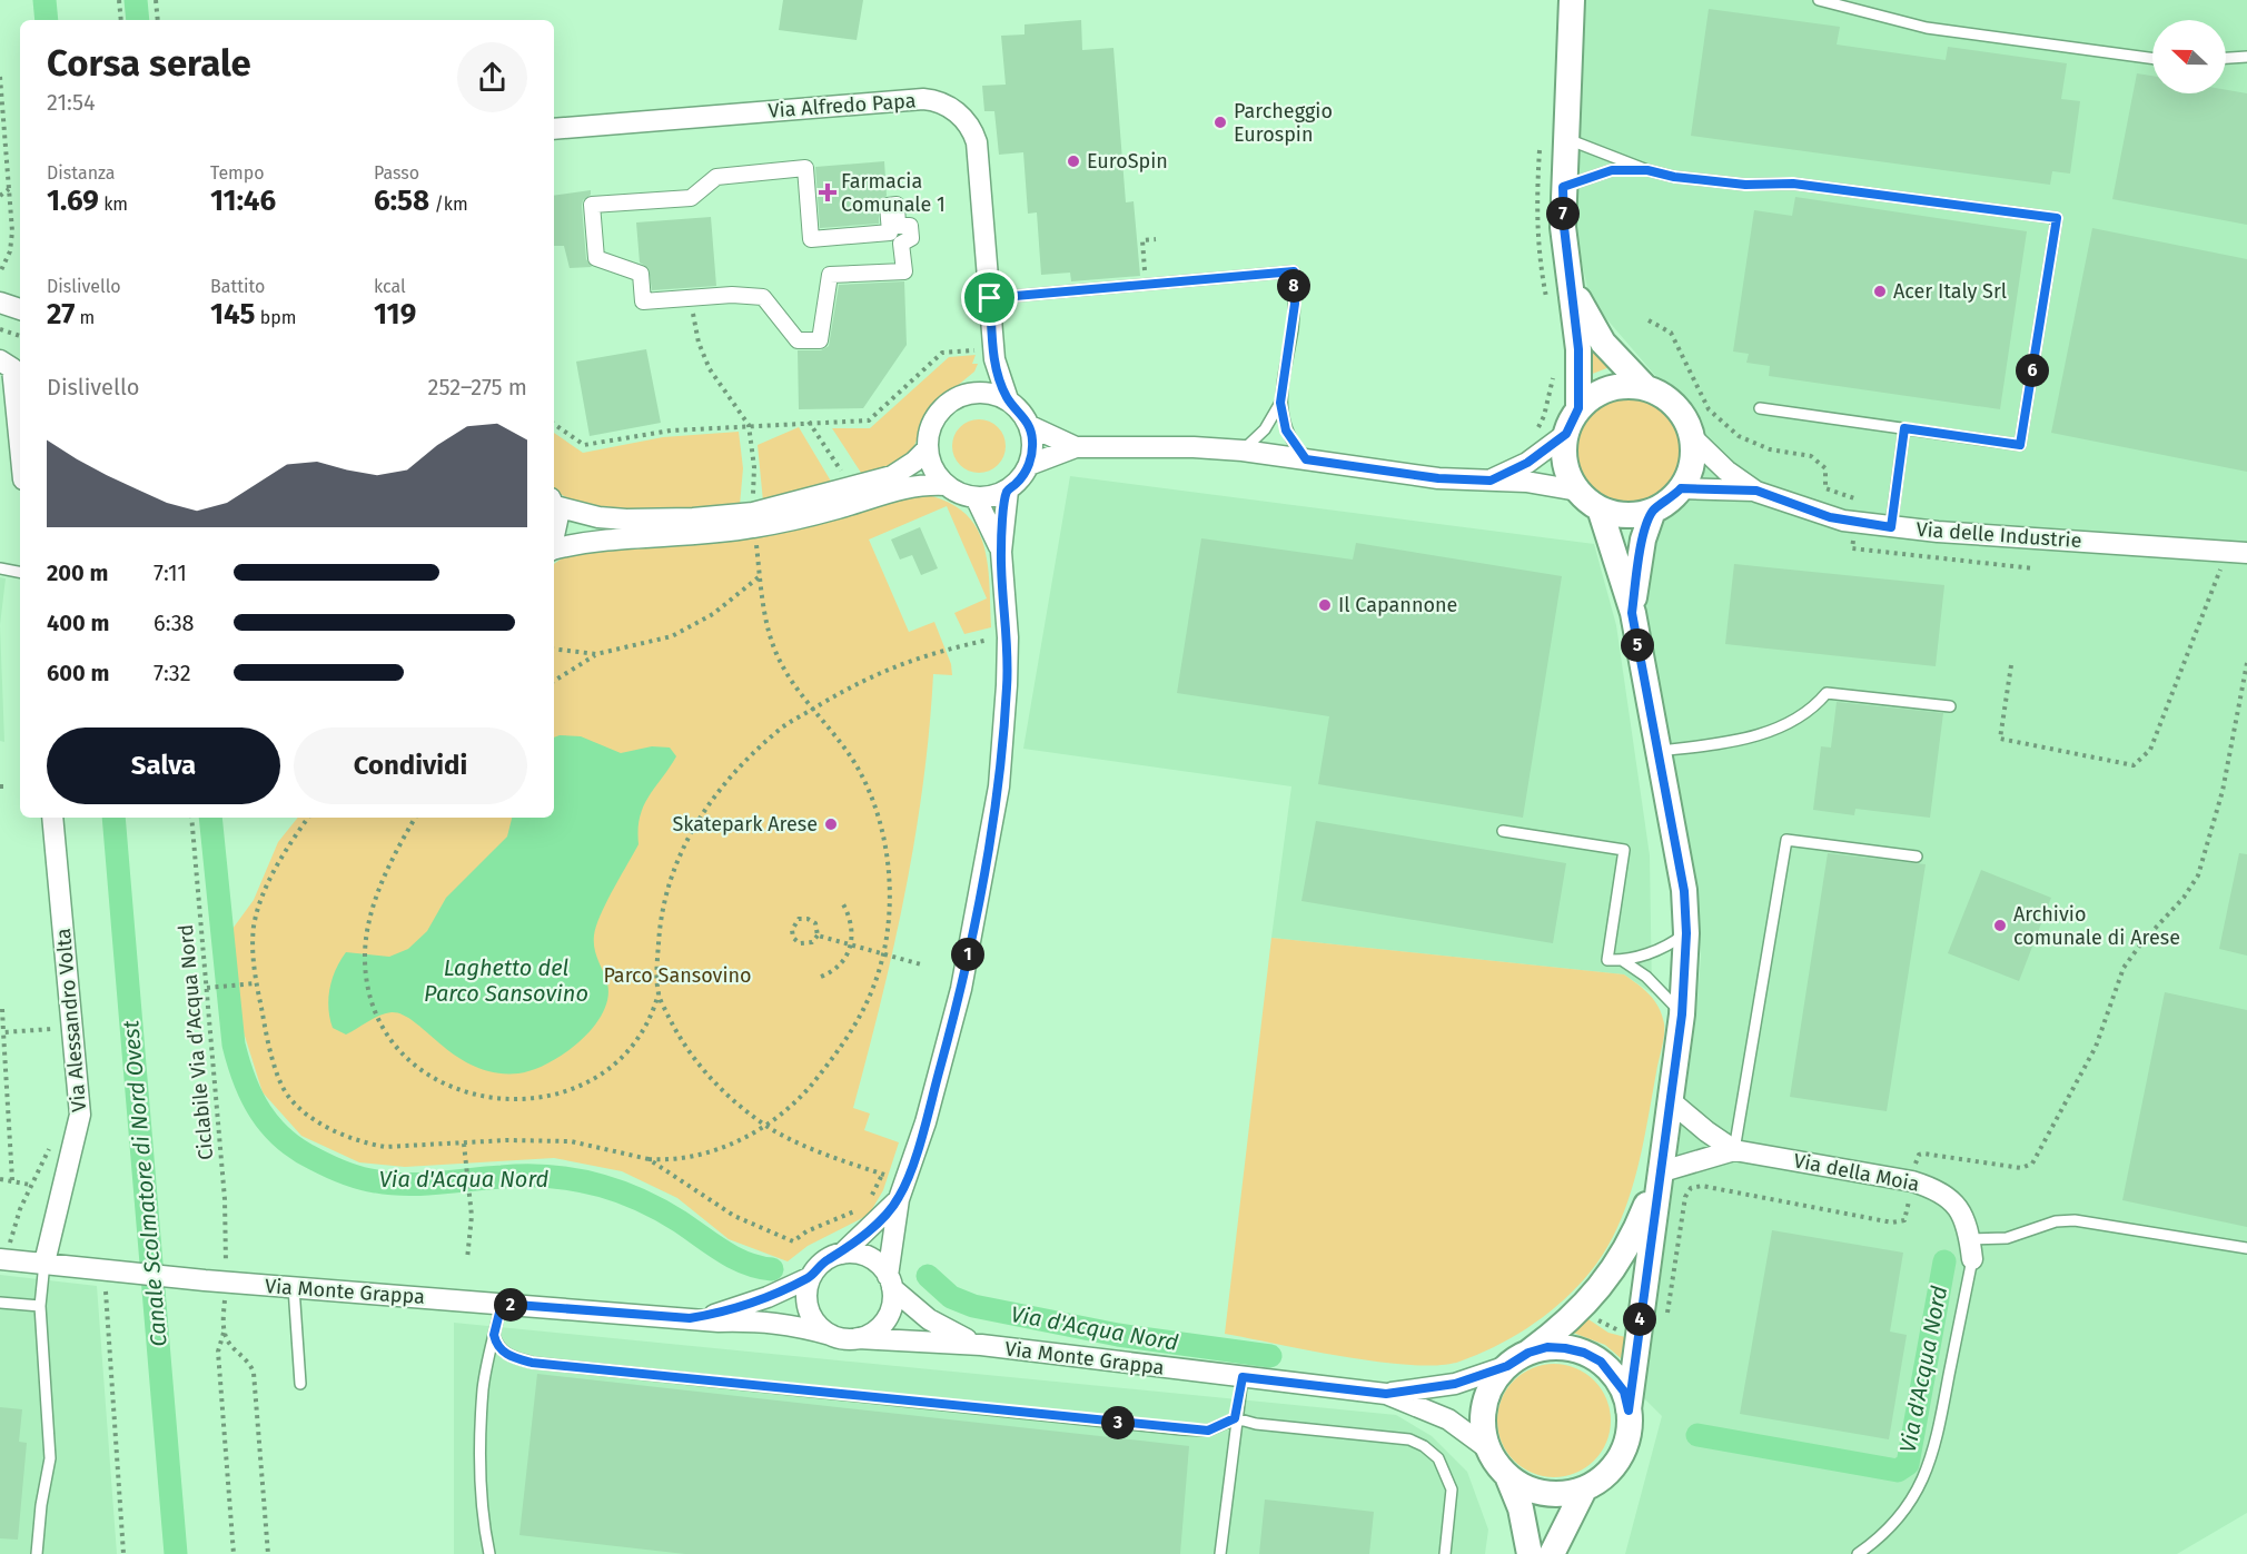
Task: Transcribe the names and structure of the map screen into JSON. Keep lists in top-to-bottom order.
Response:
{
  "streets": {
    "street": [
      "Via Alfredo Papa",
      "Via delle Industrie",
      "Via Alessandro Volta",
      "Via della Moia",
      "Via Monte Grappa"
    ],
    "path": ["Ciclabile Via d’Acqua Nord"]
  },
  "crossings": [
    ["Via Alessandro Volta", "Via Monte Grappa"]
  ],
  "water": ["Laghetto del Parco Sansovino", "Via d'Acqua Nord", "Canale Scolmatore di Nord Ovest"],
  "parks": ["Parco Sansovino"],
  "places": {
    "other": [
      "Parcheggio Eurospin",
      "EuroSpin",
      "Acer Italy Srl",
      "Il Capannone",
      "Skatepark Arese",
      "Archivio comunale di Arese"
    ],
    "health": ["Farmacia Comunale 1"]
  },
  "north": "left",
  "page": {
    "heading": ["Corsa serale", "21:54"],
    "stats": [
      ["Distanza", "1.69 km"],
      ["Tempo", "11:46"],
      ["Passo", "6:58 /km"],
      ["Dislivello", "27 m"],
      ["Battito", "145 bpm"],
      ["kcal", "119"]
    ],
    "pins": [
      "7",
      "8",
      "6",
      "5",
      "1",
      "2",
      "4",
      "3"
    ],
    "chart": ["Dislivello", "252–275 m"],
    "list": [
      {
        "name": "200 m",
        "note": "7:11"
      },
      {
        "name": "400 m",
        "note": "6:38"
      },
      {
        "name": "600 m",
        "note": "7:32"
      }
    ],
    "buttons": ["Salva", "Condividi"]
  }
}
